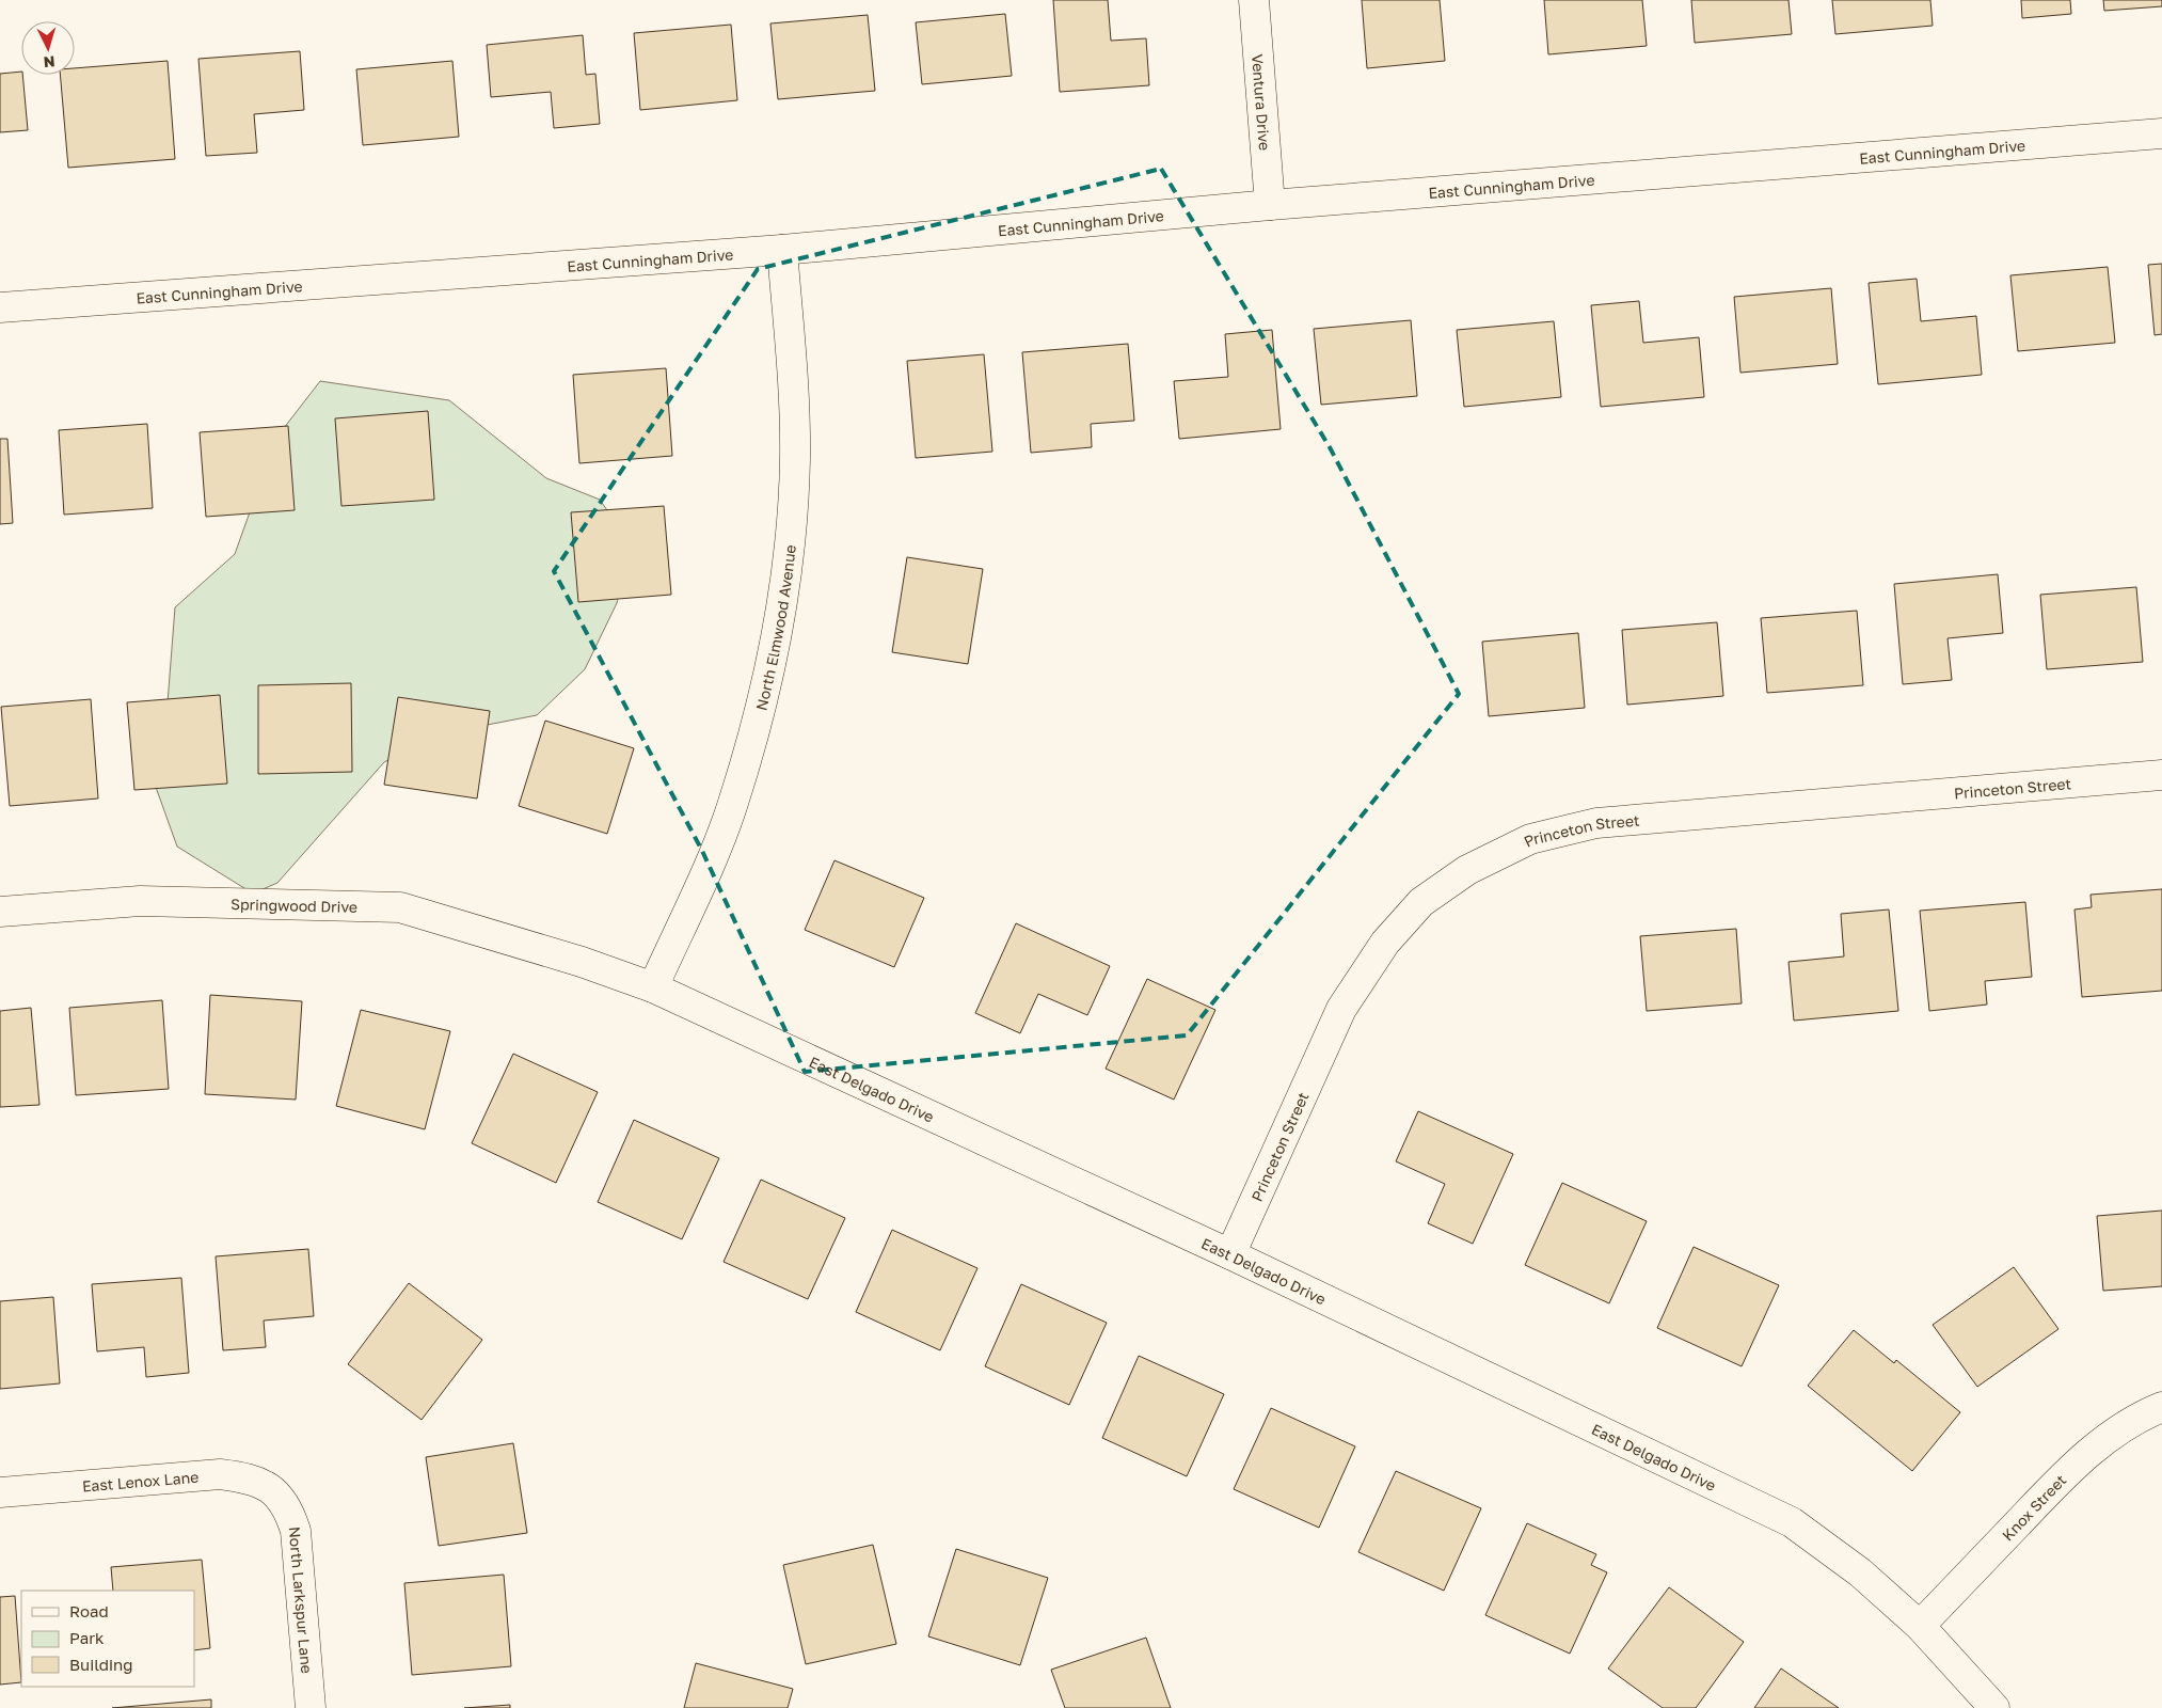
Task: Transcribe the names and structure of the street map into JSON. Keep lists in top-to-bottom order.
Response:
{
  "streets": {
    "street": [
      "Ventura Drive",
      "East Cunningham Drive",
      "North Elmwood Avenue",
      "Princeton Street",
      "Springwood Drive",
      "East Delgado Drive",
      "East Lenox Lane",
      "Knox Street",
      "North Larkspur Lane"
    ]
  },
  "crossings": [
    ["Ventura Drive", "East Cunningham Drive"],
    ["East Cunningham Drive", "North Elmwood Avenue"],
    ["North Elmwood Avenue", "East Delgado Drive"],
    ["Princeton Street", "East Delgado Drive"],
    ["Springwood Drive", "East Delgado Drive"],
    ["East Delgado Drive", "Knox Street"],
    ["East Lenox Lane", "North Larkspur Lane"]
  ],
  "legend": ["Road", "Park", "Building"],
  "north": "bottom"
}
